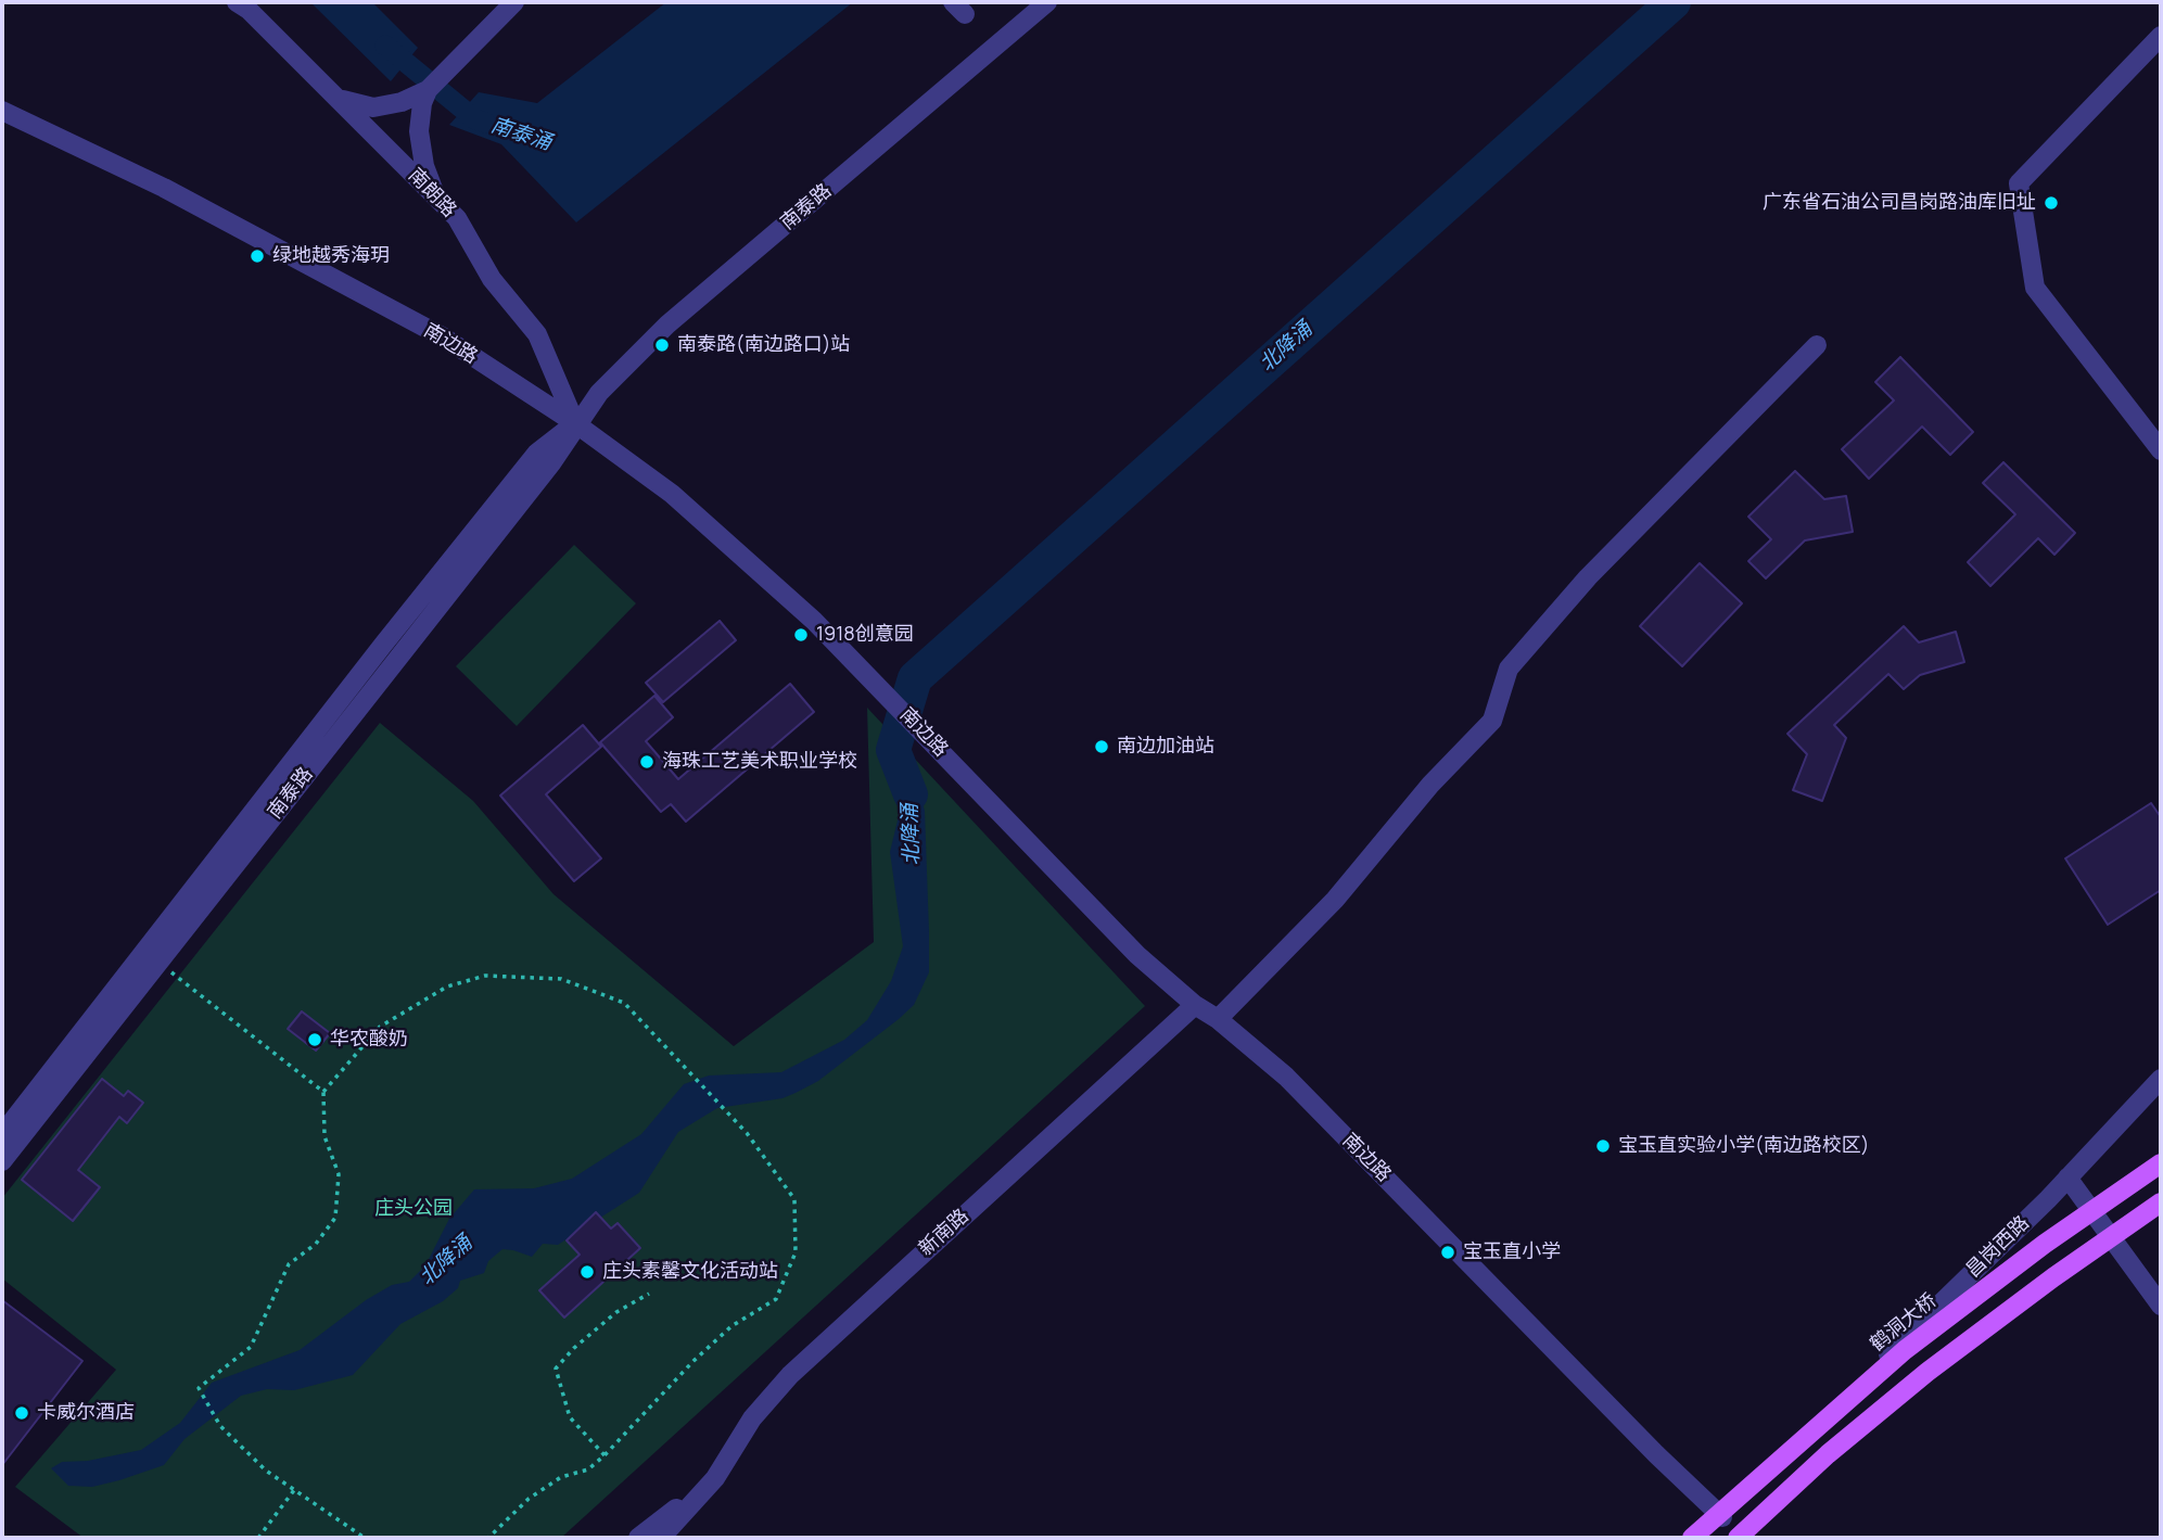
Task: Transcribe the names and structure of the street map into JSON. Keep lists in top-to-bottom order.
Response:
{
  "streets": {
    "main road": ["鹤洞大桥"],
    "street": [
      "南朗路",
      "南泰路",
      "南边路",
      "新南路",
      "昌岗西路"
    ]
  },
  "crossings": [
    ["南朗路", "南泰路"],
    ["南朗路", "南边路"],
    ["南泰路", "南边路"],
    ["南边路", "新南路"],
    ["南边路", "昌岗西路"]
  ],
  "water": ["南泰涌", "北降涌"],
  "parks": ["庄头公园"],
  "places": [
    "广东省石油公司昌岗路油库旧址",
    "绿地越秀海玥",
    "南泰路(南边路口)站",
    "1918创意园",
    "南边加油站",
    "海珠工艺美术职业学校",
    "华农酸奶",
    "宝玉直实验小学(南边路校区)",
    "宝玉直小学",
    "庄头素馨文化活动站",
    "卡威尔酒店"
  ]
}
